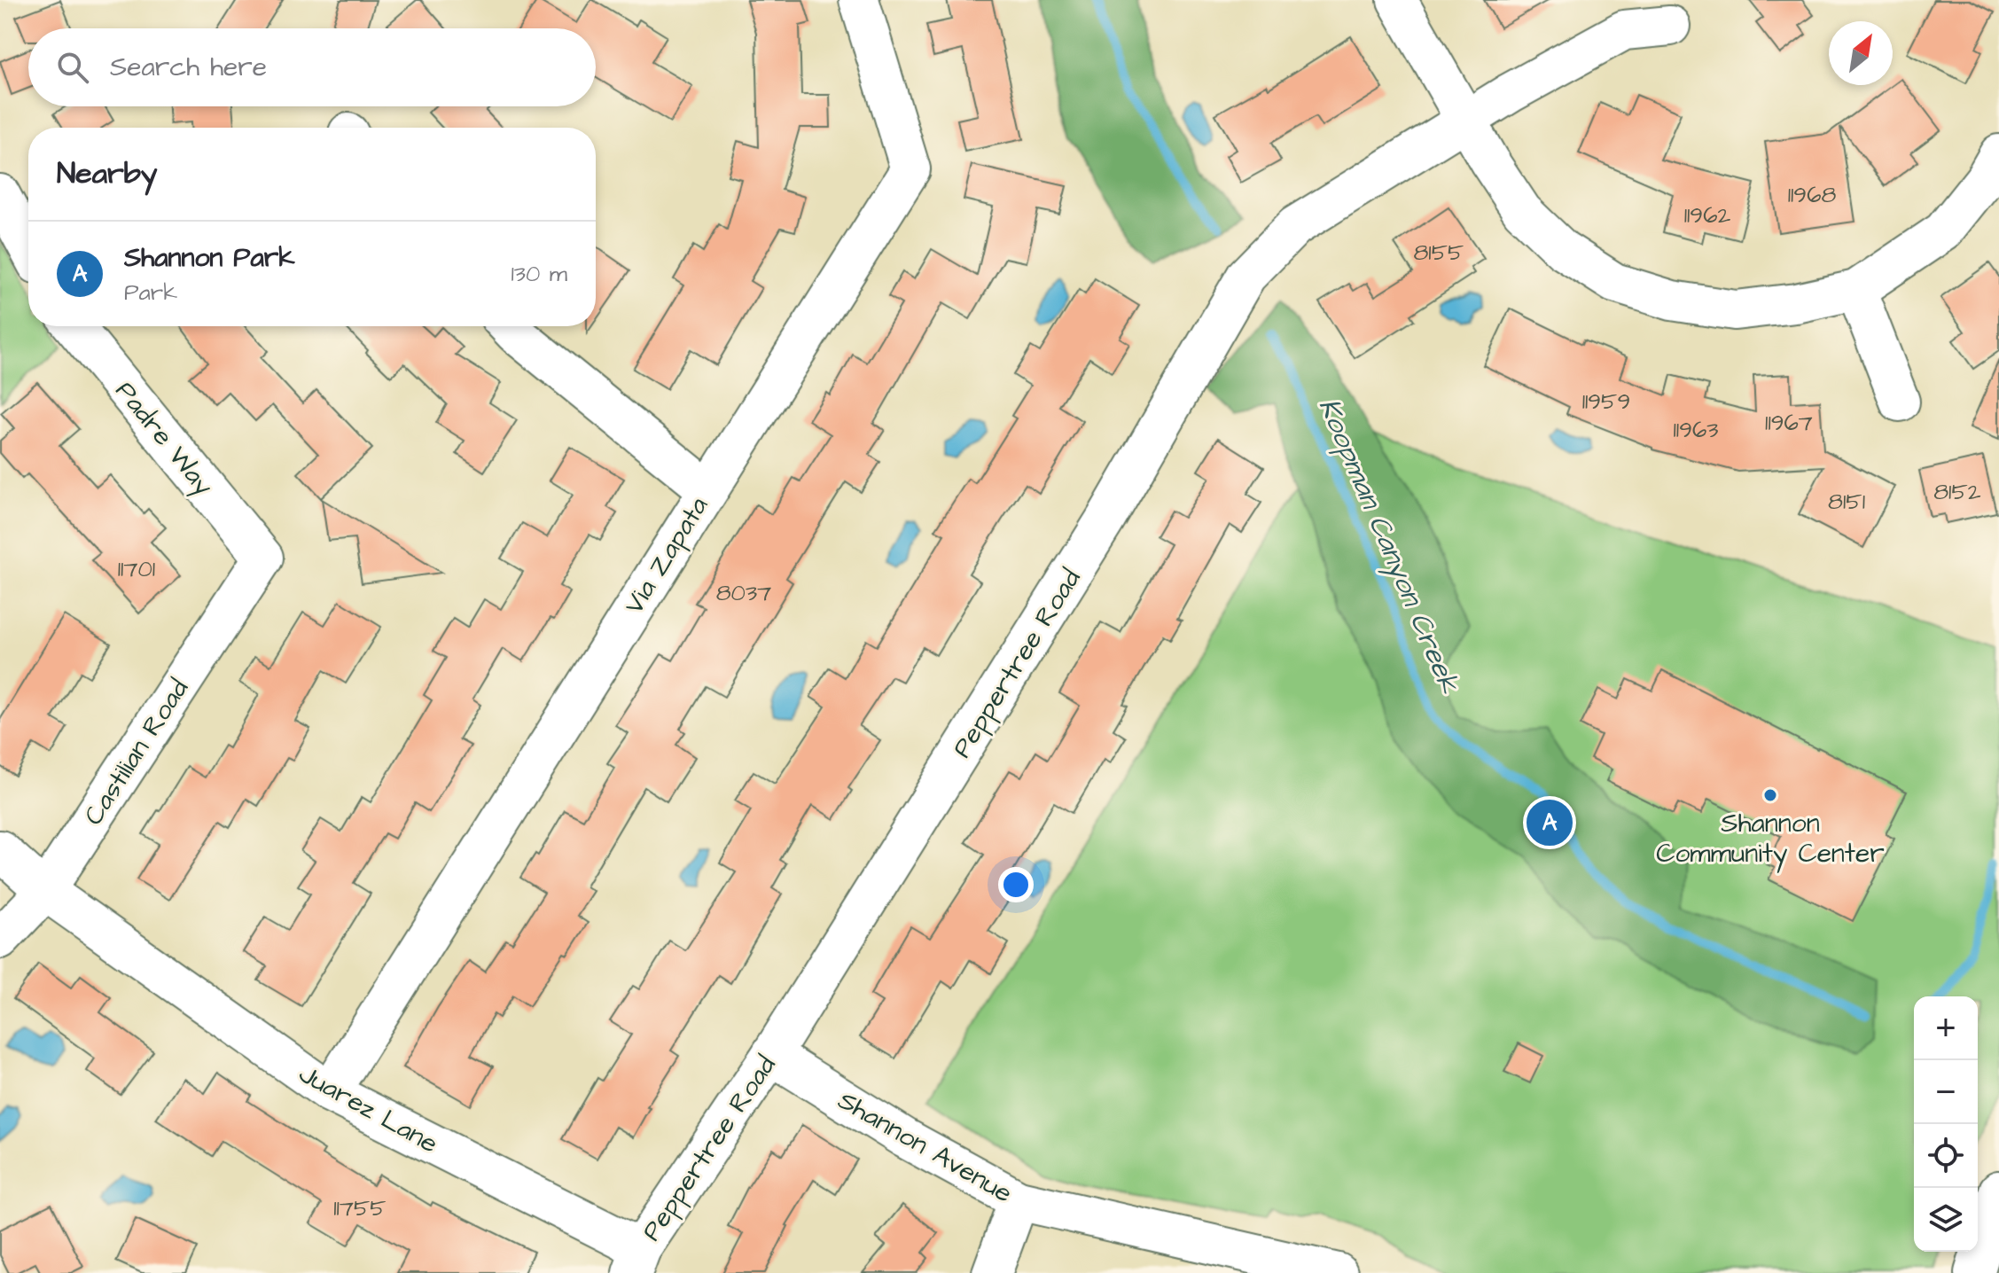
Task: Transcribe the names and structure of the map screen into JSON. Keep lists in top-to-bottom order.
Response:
{
  "streets": {
    "street": [
      "Padre Way",
      "Via Zapata",
      "Peppertree Road",
      "Castilian Road",
      "Juarez Lane",
      "Shannon Avenue"
    ]
  },
  "crossings": [
    ["Padre Way", "Castilian Road"],
    ["Via Zapata", "Juarez Lane"],
    ["Peppertree Road", "Juarez Lane"],
    ["Peppertree Road", "Shannon Avenue"],
    ["Castilian Road", "Juarez Lane"]
  ],
  "water": ["Koopman Canyon Creek"],
  "places": ["Shannon Community Center"],
  "house_numbers": [
    "11968",
    "11962",
    "8155",
    "11959",
    "11967",
    "11963",
    "8152",
    "8151",
    "11701",
    "8037",
    "11755"
  ],
  "north": "top right",
  "page": {
    "search": "Search here",
    "heading": "Nearby",
    "list": [
      {
        "mark": "A",
        "name": "Shannon Park",
        "note": "Park",
        "value": "130 m"
      }
    ],
    "pins": "A",
    "map_buttons": ["+", "−"]
  }
}
